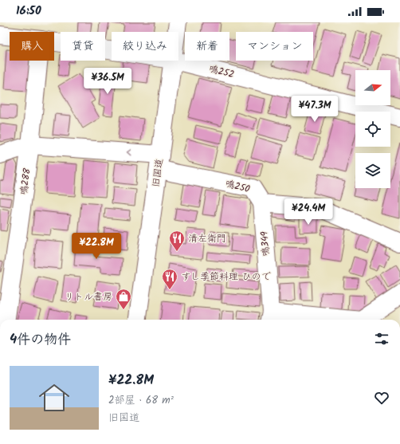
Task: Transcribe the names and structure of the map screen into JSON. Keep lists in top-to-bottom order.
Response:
{
  "streets": {
    "street": [
      "鳴252",
      "旧国道",
      "鳴288",
      "鳴250",
      "鳴349"
    ]
  },
  "crossings": [
    ["旧国道", "鳴250"],
    ["鳴288", "鳴250"],
    ["鳴250", "鳴349"]
  ],
  "one_way": ["鳴250"],
  "places": {
    "restaurant": ["清左衛門", "すし季節料理 ひので"],
    "shop": ["リトル書房"]
  },
  "north": "right",
  "page": {
    "status": "16:50",
    "chip": [
      "購入",
      "賃貸",
      "絞り込み",
      "新着",
      "マンション"
    ],
    "price": [
      "¥36.5M",
      "¥47.3M",
      "¥24.4M",
      "¥22.8M"
    ],
    "heading": "4件の物件",
    "list": [
      {
        "name": "¥22.8M",
        "note": "2部屋 · 68 m² · 旧国道"
      }
    ]
  }
}
